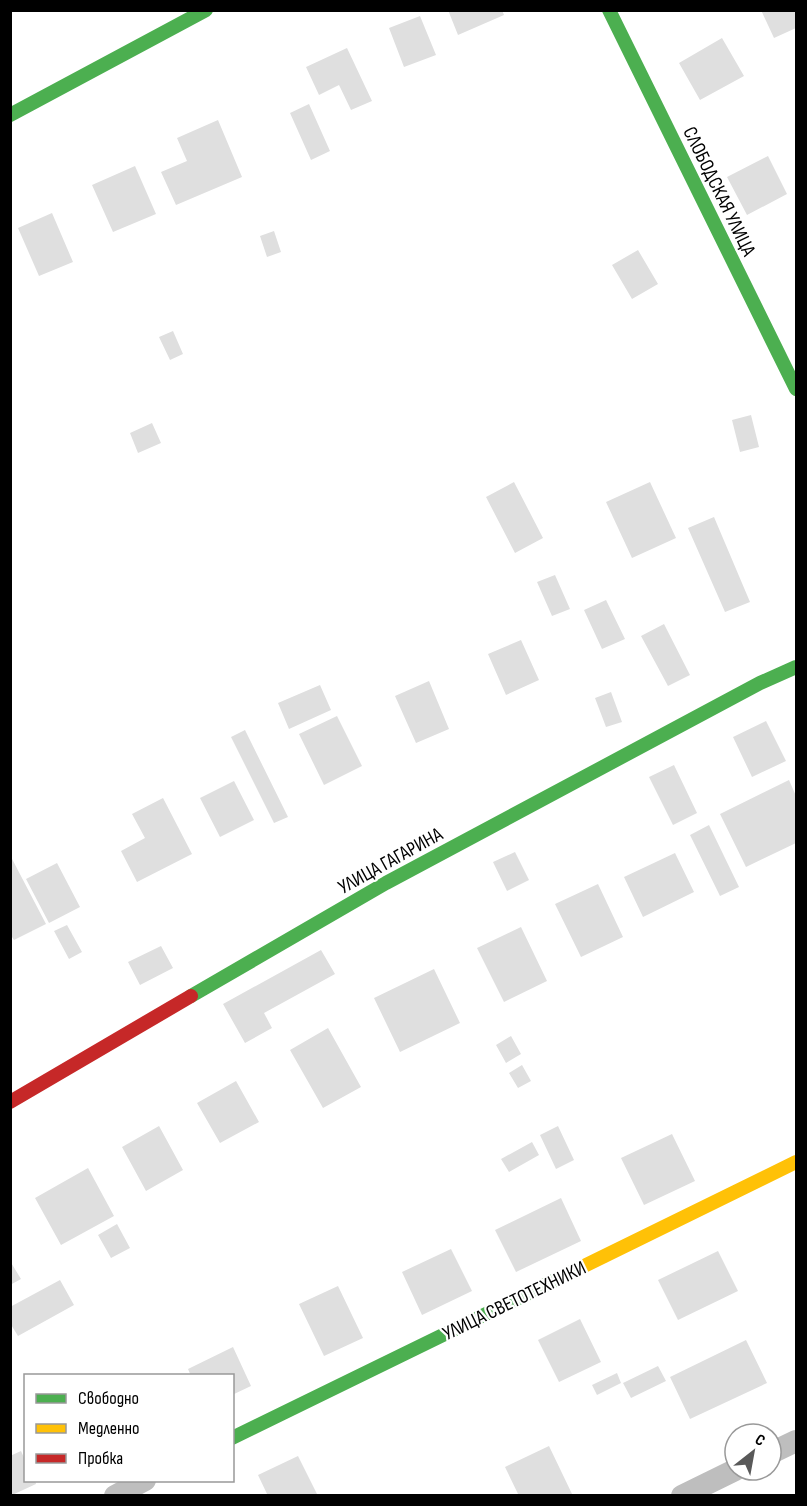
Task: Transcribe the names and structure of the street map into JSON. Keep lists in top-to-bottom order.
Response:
{
  "streets": {
    "street": ["СЛОБОДСКАЯ УЛИЦА", "УЛИЦА ГАГАРИНА", "УЛИЦА СВЕТОТЕХНИКИ"]
  },
  "legend": ["Свободно", "Медленно", "Пробка"],
  "north": "top right"
}
